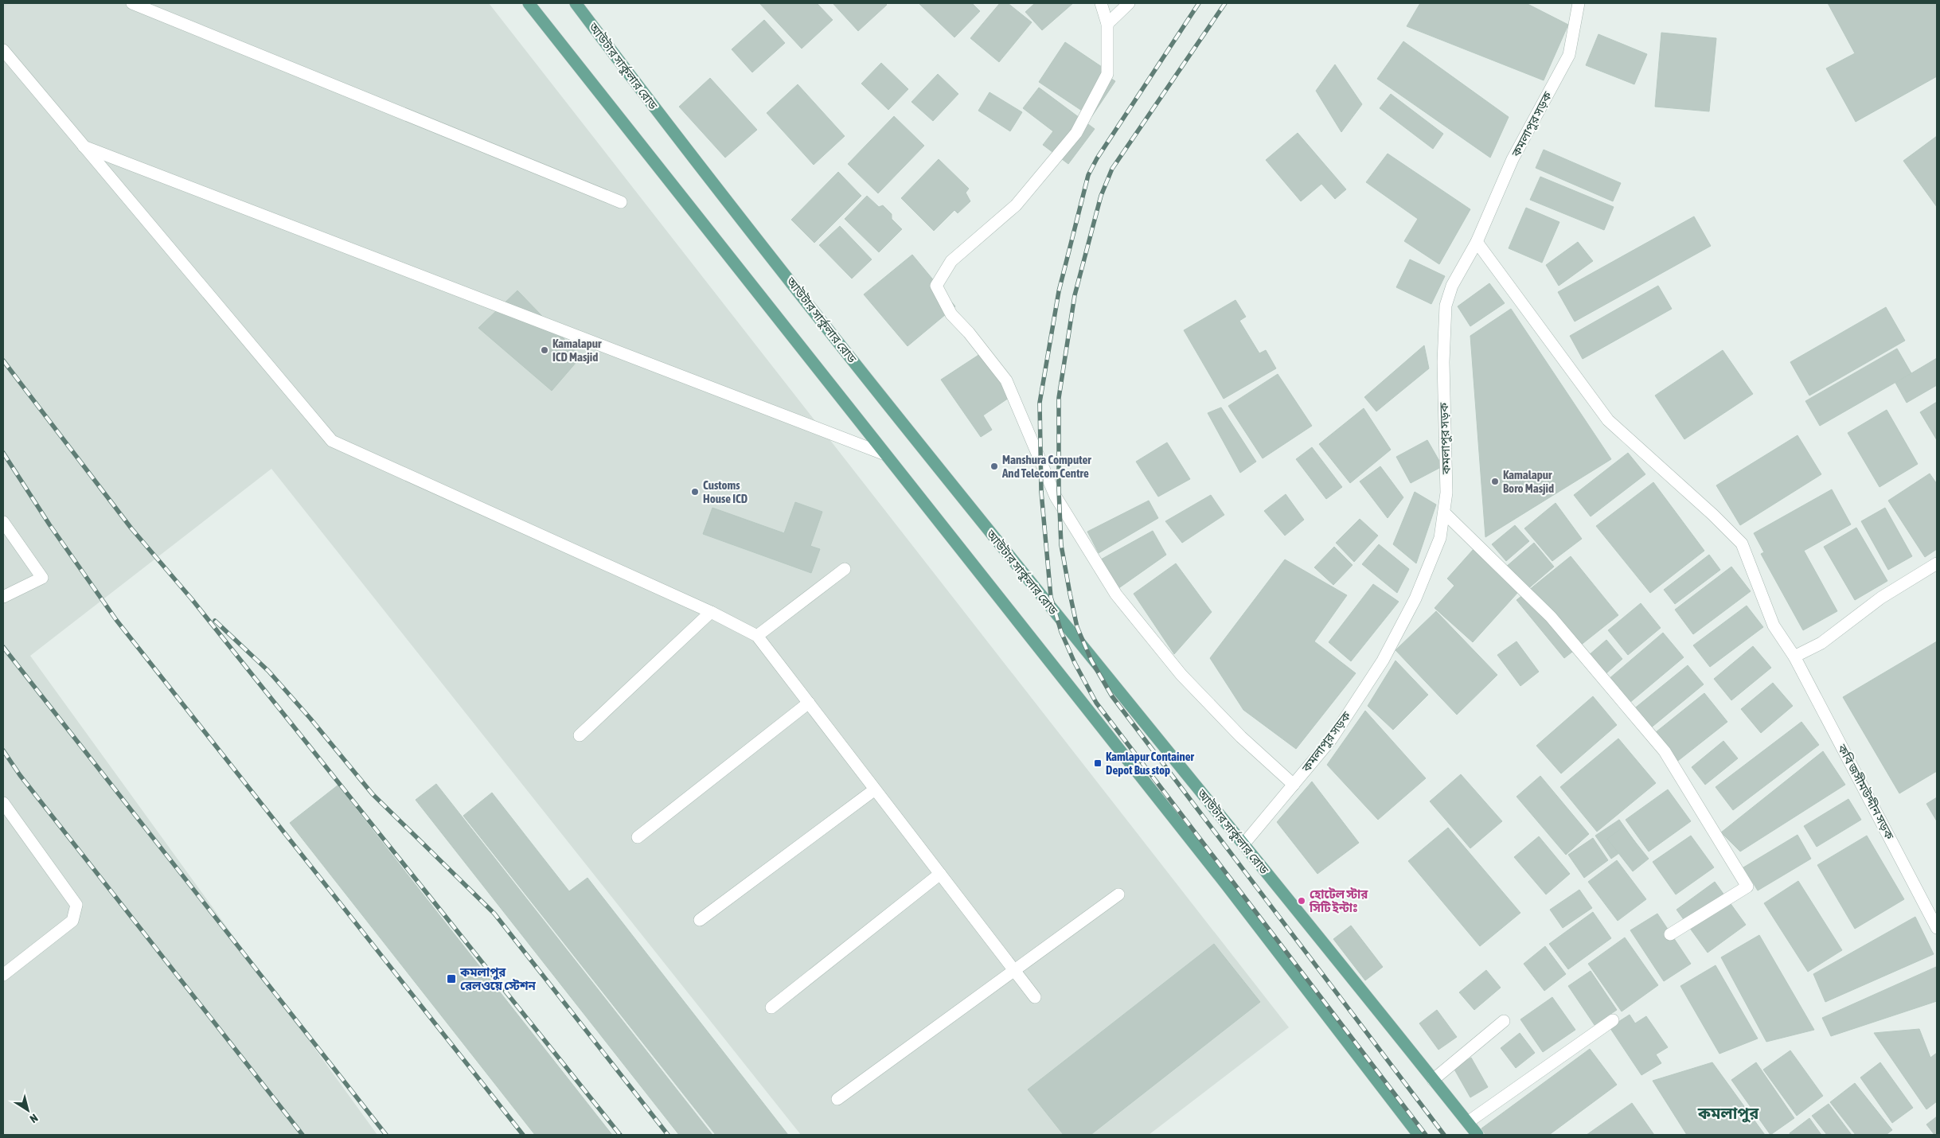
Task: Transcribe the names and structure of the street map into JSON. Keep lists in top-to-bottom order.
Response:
{
  "streets": {
    "main road": ["আউটার সার্কুলার রোড"],
    "street": ["কমলাপুর সড়ক", "কবি জসীমউদ্দীন সড়ক"]
  },
  "crossings": [
    ["আউটার সার্কুলার রোড", "কমলাপুর সড়ক"],
    ["কমলাপুর সড়ক", "কবি জসীমউদ্দীন সড়ক"]
  ],
  "districts": ["কমলাপুর"],
  "places": {
    "other": [
      "Kamalapur ICD Masjid",
      "Manshura Computer And Telecom Centre",
      "Kamalapur Boro Masjid",
      "Customs House ICD",
      "হোটেল স্টার সিটি ইন্টাঃ"
    ],
    "transit": ["Kamlapur Container Depot Bus stop", "কমলাপুর রেলওয়ে স্টেশন"]
  },
  "north": "bottom right"
}
